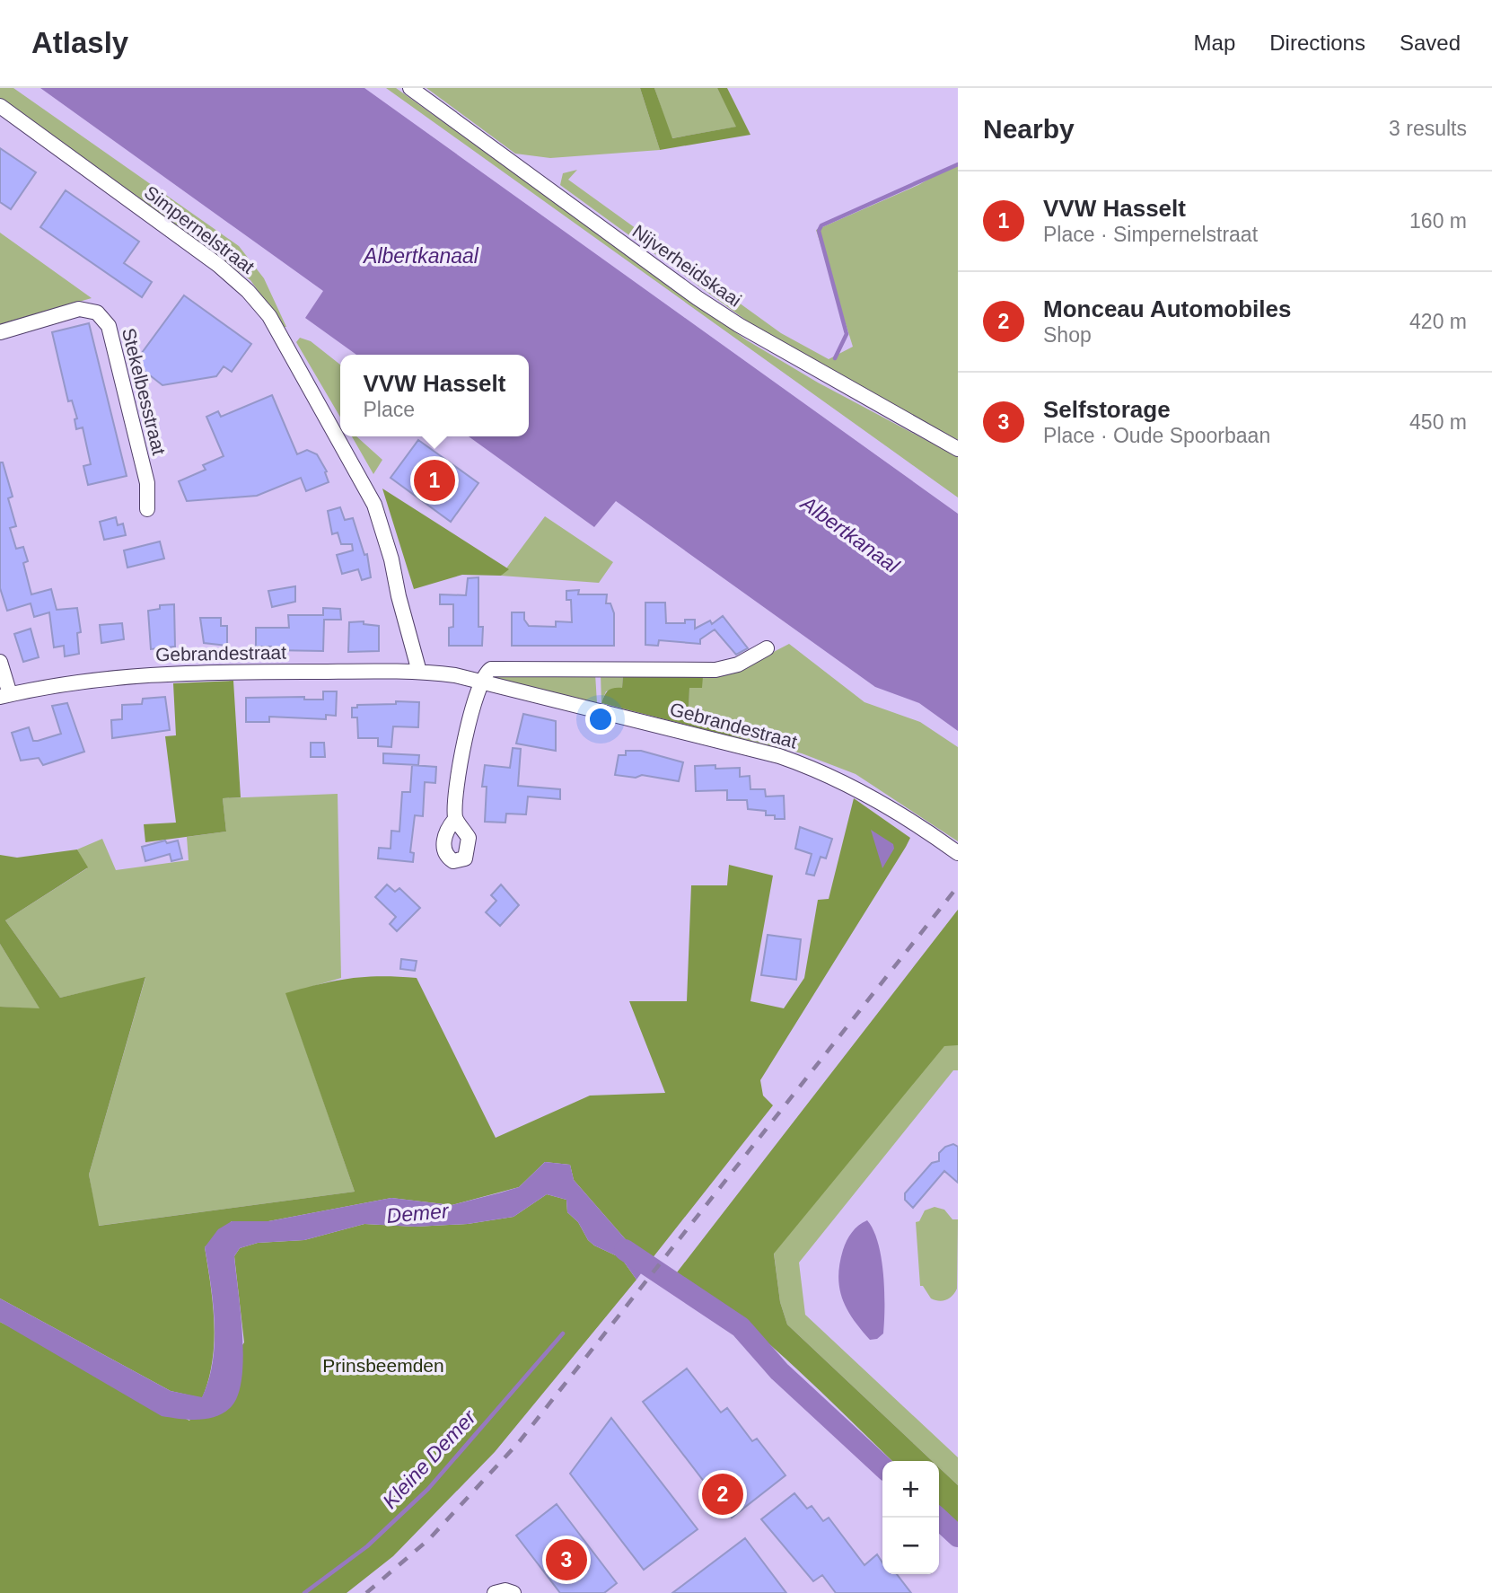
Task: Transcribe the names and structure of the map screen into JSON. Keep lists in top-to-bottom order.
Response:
{
  "streets": {
    "street": [
      "Simpernelstraat",
      "Nijverheidskaai",
      "Stekelbesstraat",
      "Gebrandestraat"
    ]
  },
  "crossings": [
    ["Simpernelstraat", "Gebrandestraat"]
  ],
  "water": ["Albertkanaal", "Demer", "Kleine Demer"],
  "parks": ["Prinsbeemden"],
  "page": {
    "header": "Atlasly",
    "nav": ["Map", "Directions", "Saved"],
    "heading": ["Nearby", "3 results"],
    "list": [
      {
        "mark": "1",
        "name": "VVW Hasselt",
        "note": "Place · Simpernelstraat",
        "value": "160 m"
      },
      {
        "mark": "2",
        "name": "Monceau Automobiles",
        "note": "Shop",
        "value": "420 m"
      },
      {
        "mark": "3",
        "name": "Selfstorage",
        "note": "Place · Oude Spoorbaan",
        "value": "450 m"
      }
    ],
    "popup": ["VVW Hasselt", "Place"],
    "pins": ["1", "2", "3"],
    "map_buttons": ["+", "−"]
  }
}
